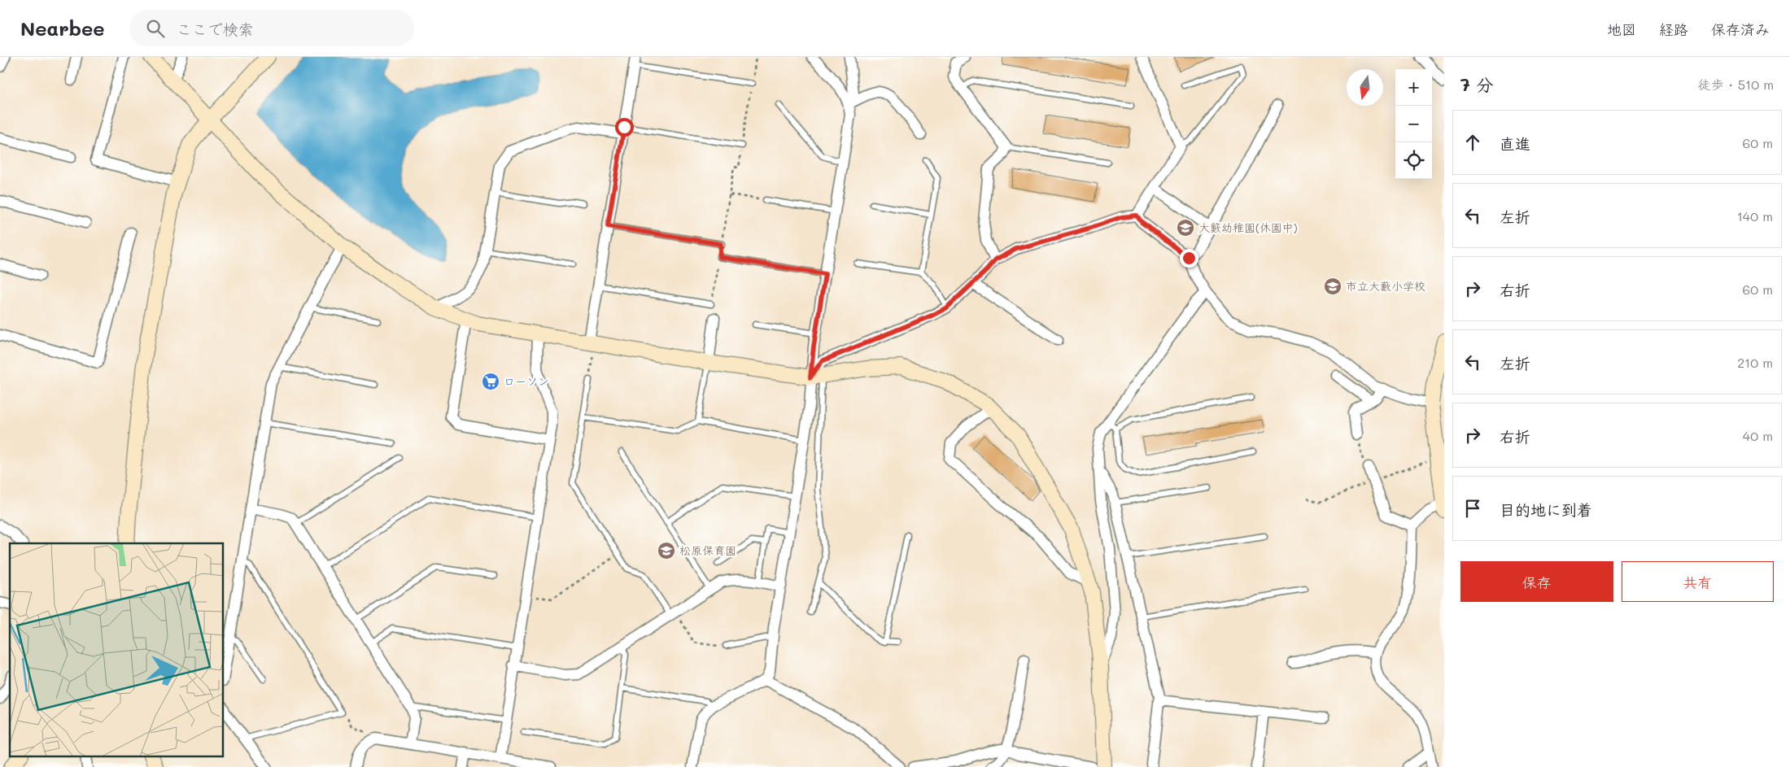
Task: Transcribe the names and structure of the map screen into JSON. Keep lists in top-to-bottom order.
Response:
{
  "places": {
    "school or university": ["大籔幼稚園(休園中)", "市立大藪小学校", "松原保育園"],
    "supermarket": ["ローソン"]
  },
  "north": "bottom",
  "page": {
    "header": "Nearbee",
    "search": "ここで検索",
    "nav": ["地図", "経路", "保存済み"],
    "heading": ["7 分", "徒歩 · 510 m"],
    "map_buttons": ["+", "−"],
    "list": [
      ["直進", "60 m"],
      ["左折", "140 m"],
      ["右折", "60 m"],
      ["左折", "210 m"],
      ["右折", "40 m"],
      "目的地に到着"
    ],
    "buttons": ["保存", "共有"]
  }
}
